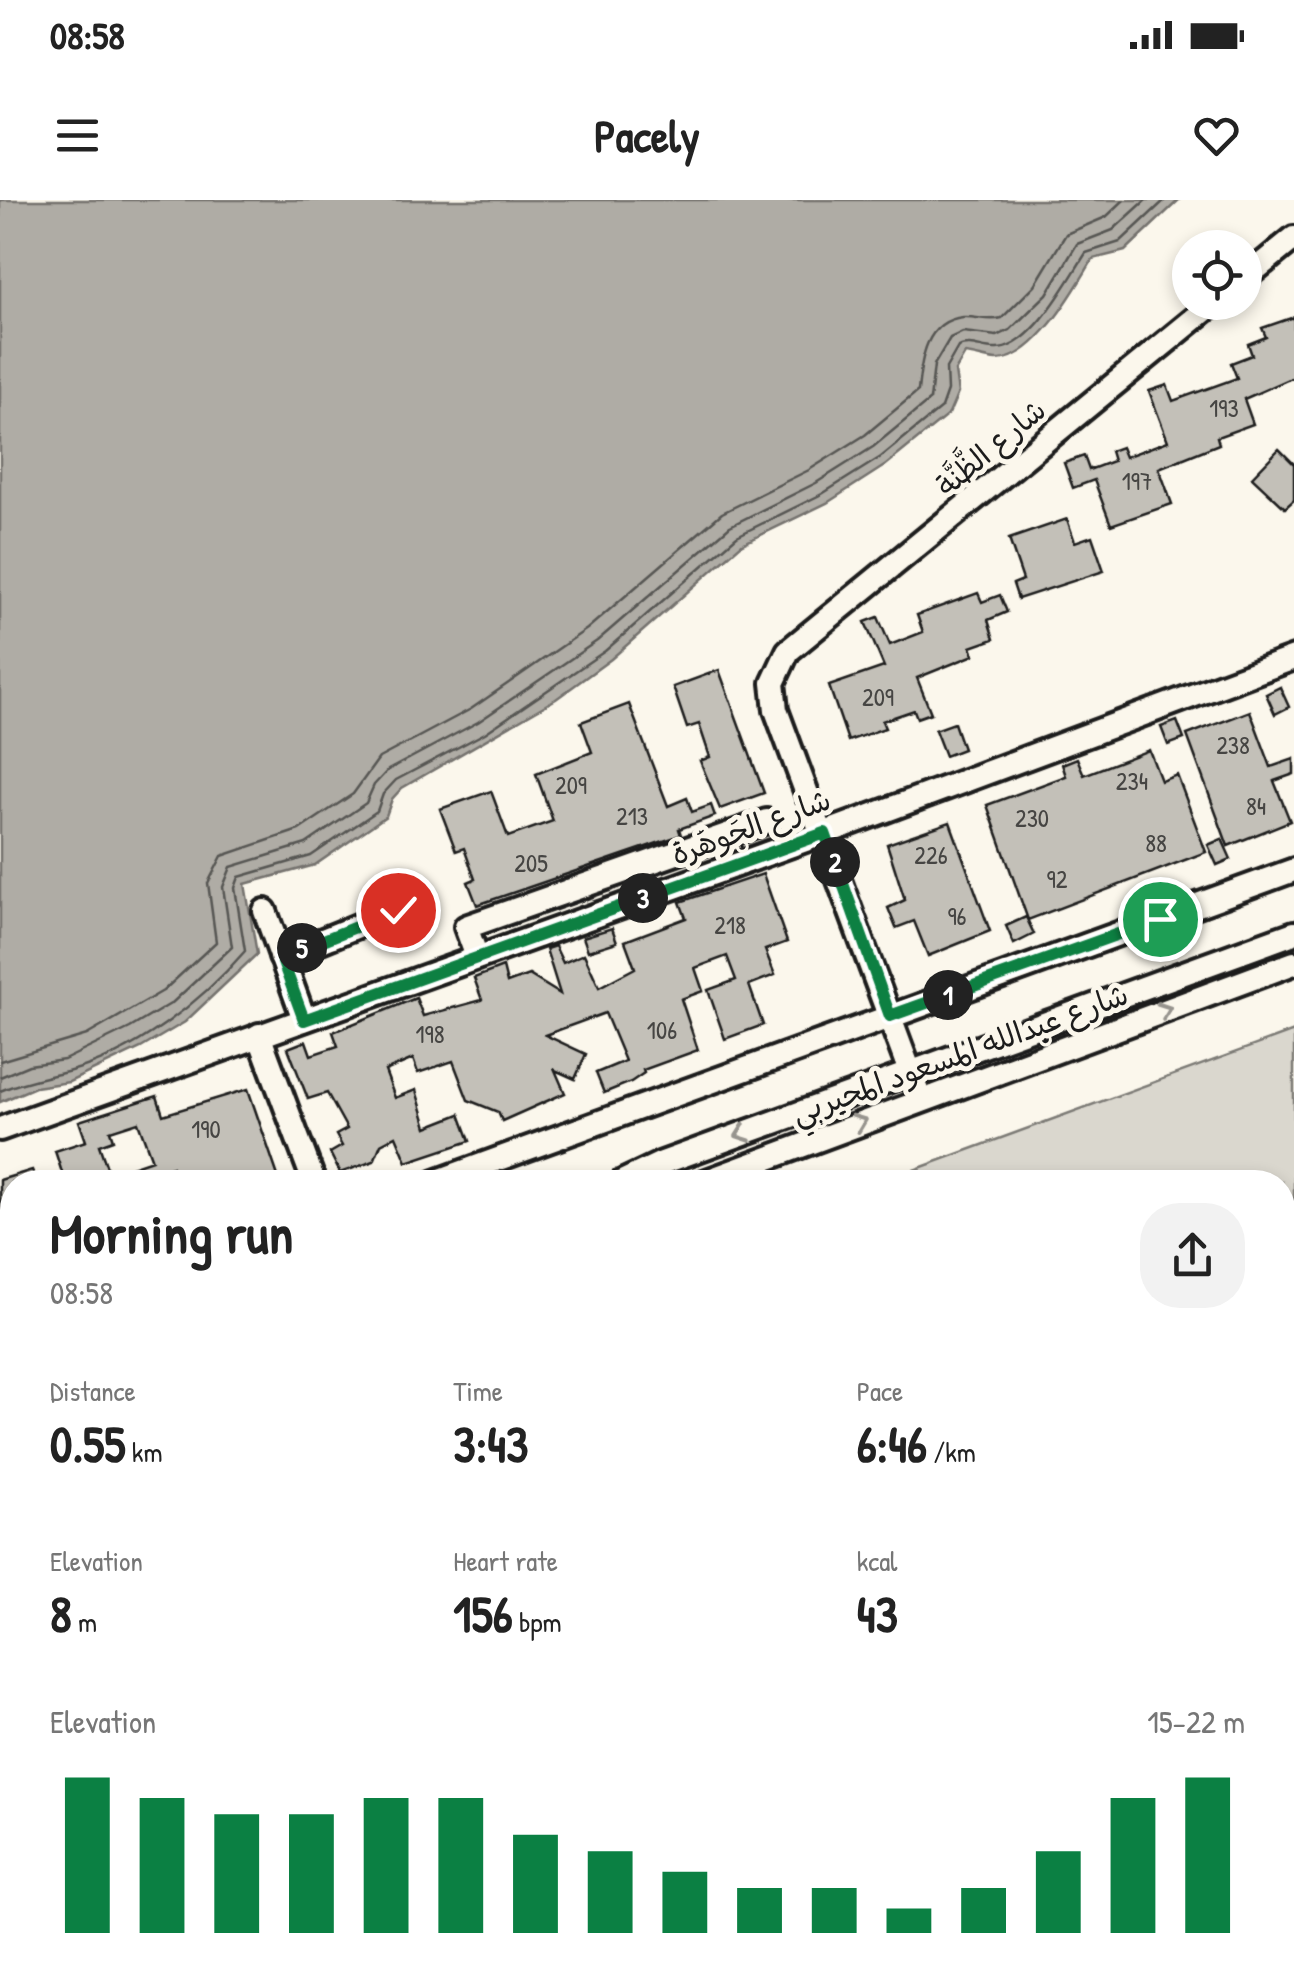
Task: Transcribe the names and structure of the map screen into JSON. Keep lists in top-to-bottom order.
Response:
{
  "streets": {
    "street": ["شارع الظَّنَّة", "شارع الجَوهَرة", "شارع عبدالله المسعود المحيربي"]
  },
  "crossings": [
    ["شارع الظَّنَّة", "شارع الجَوهَرة"],
    ["شارع الظَّنَّة", "شارع عبدالله المسعود المحيربي"]
  ],
  "house_numbers": [
    "193",
    "197",
    "209",
    "238",
    "234",
    "209",
    "84",
    "213",
    "230",
    "88",
    "226",
    "205",
    "92",
    "96",
    "218",
    "106",
    "198",
    "190"
  ],
  "page": {
    "status": "08:58",
    "header": "Pacely",
    "pins": [
      "2",
      "3",
      "5",
      "1"
    ],
    "heading": ["Morning run", "08:58"],
    "stats": [
      ["Distance", "0.55 km"],
      ["Time", "3:43"],
      ["Pace", "6:46 /km"],
      ["Elevation", "8 m"],
      ["Heart rate", "156 bpm"],
      ["kcal", "43"]
    ],
    "chart": ["Elevation", "15–22 m"]
  }
}
